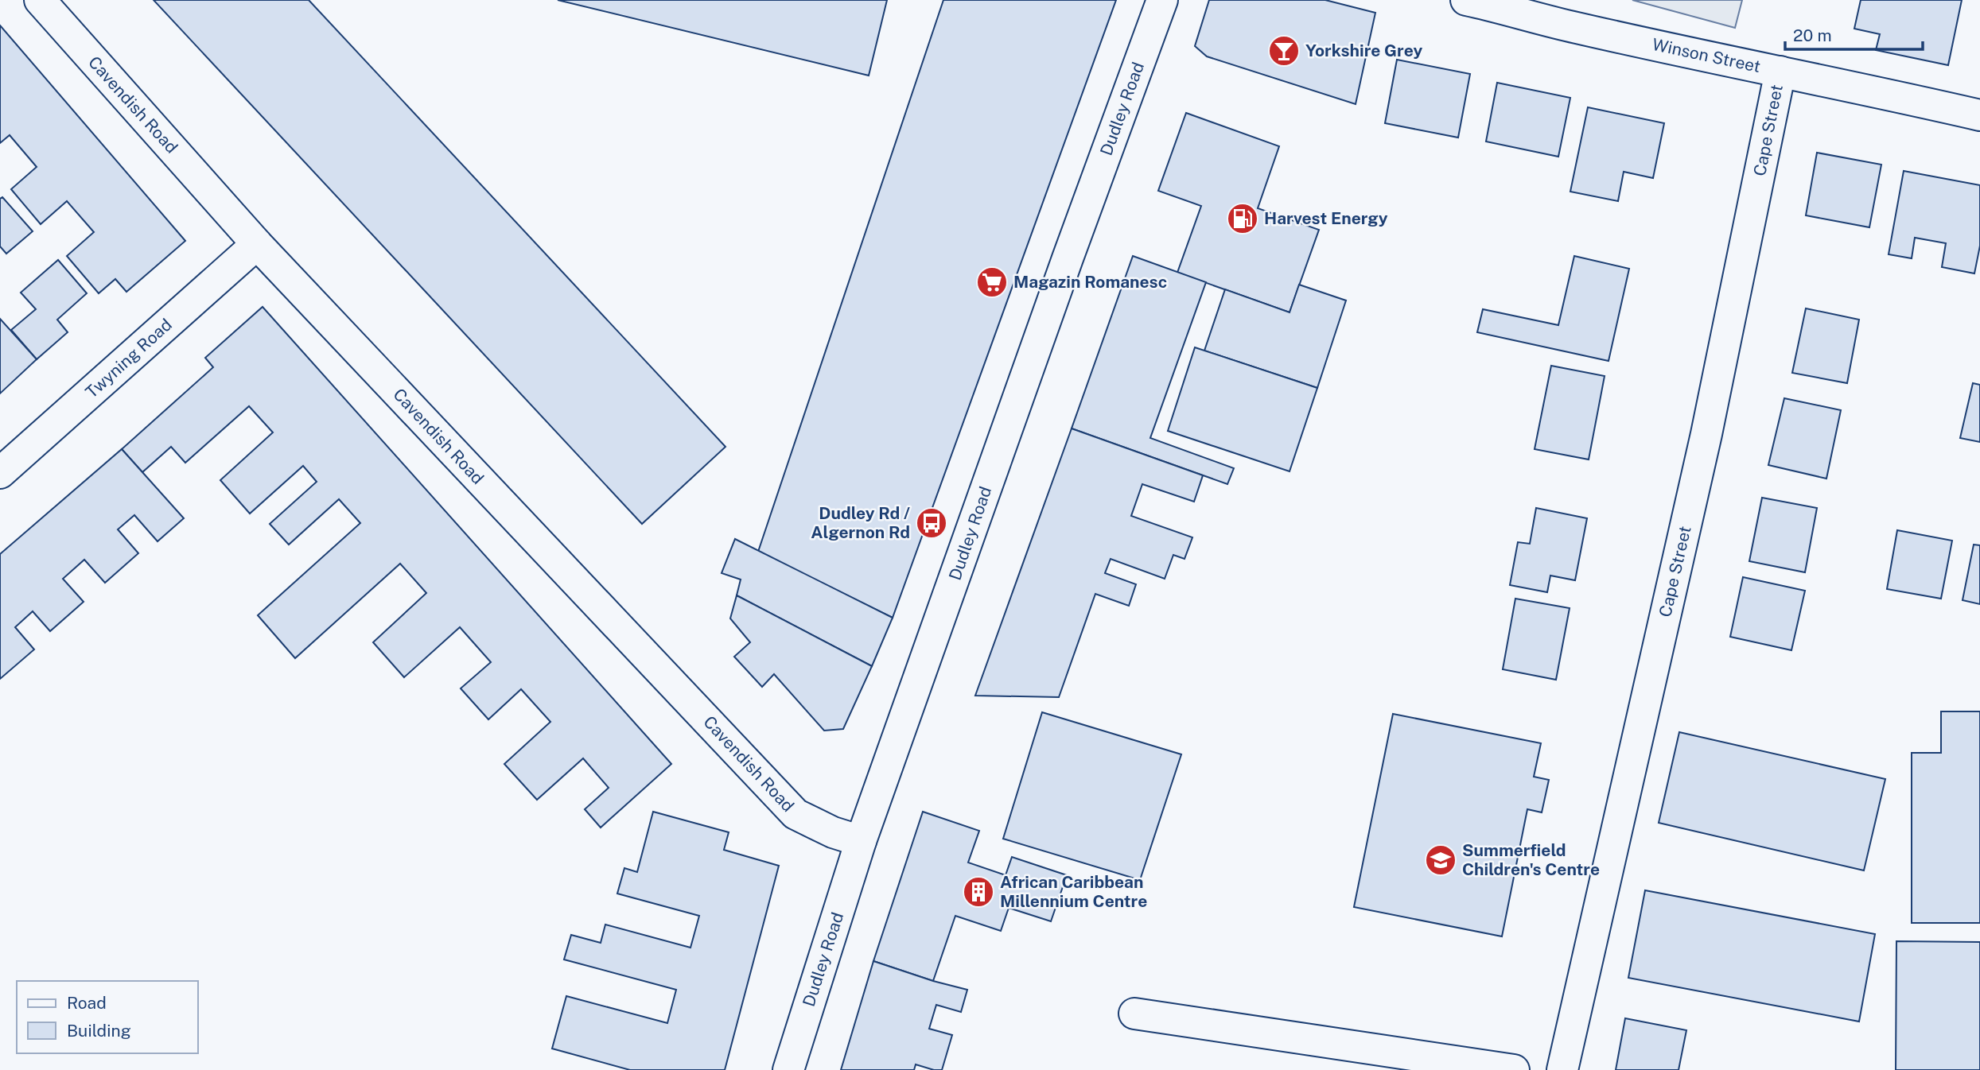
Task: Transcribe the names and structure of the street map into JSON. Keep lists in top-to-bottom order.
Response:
{
  "streets": {
    "street": [
      "Winson Street",
      "Cavendish Road",
      "Dudley Road",
      "Cape Street",
      "Twyning Road"
    ]
  },
  "crossings": [
    ["Winson Street", "Cape Street"],
    ["Cavendish Road", "Dudley Road"],
    ["Cavendish Road", "Twyning Road"]
  ],
  "places": {
    "bar": ["Yorkshire Grey"],
    "fuel station": ["Harvest Energy"],
    "supermarket": ["Magazin Romanesc"],
    "bus stop": ["Dudley Rd / Algernon Rd"],
    "school or university": ["Summerfield Children's Centre"],
    "building": ["African Caribbean Millennium Centre"]
  },
  "legend": ["Road", "Building"],
  "scale_bar": "20 m"
}
